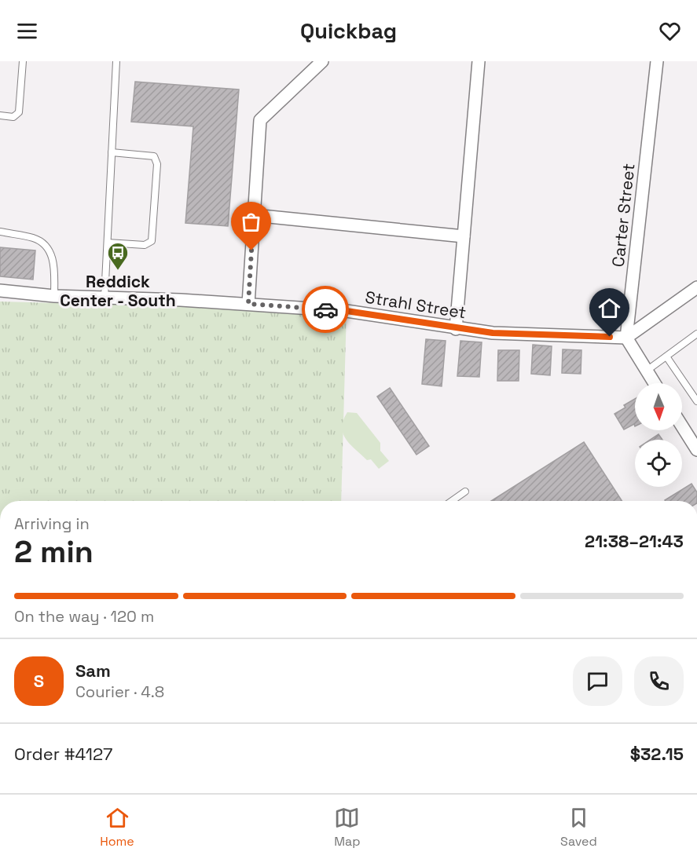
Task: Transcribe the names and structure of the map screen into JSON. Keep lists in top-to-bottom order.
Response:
{
  "streets": {
    "street": ["Carter Street", "Strahl Street"]
  },
  "crossings": [
    ["Carter Street", "Strahl Street"]
  ],
  "places": {
    "bus stop": ["Reddick Center - South"]
  },
  "north": "bottom",
  "page": {
    "header": "Quickbag",
    "heading": ["2 min", "Arriving in", "21:38–21:43"],
    "panel": [
      "Sam",
      "Courier · 4.8",
      "Order #4127",
      "$32.15"
    ],
    "bar": "On the way · 120 m",
    "round": "S",
    "tabs": ["Home", "Map", "Saved"]
  }
}
